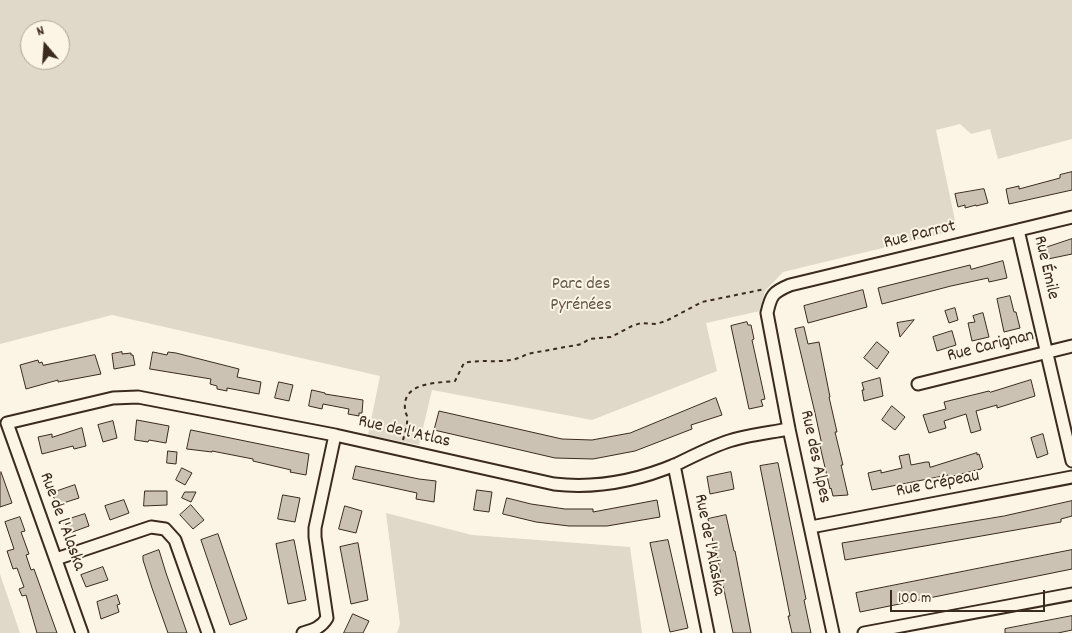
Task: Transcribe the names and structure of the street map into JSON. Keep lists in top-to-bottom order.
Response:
{
  "streets": {
    "street": [
      "Rue Parrot",
      "Rue Émile",
      "Rue Carignan",
      "Rue de l'Atlas",
      "Rue des Alpes",
      "Rue Crépeau",
      "Rue de l'Alaska"
    ]
  },
  "crossings": [
    ["Rue Parrot", "Rue Émile"],
    ["Rue Parrot", "Rue des Alpes"],
    ["Rue Émile", "Rue Carignan"],
    ["Rue de l'Atlas", "Rue des Alpes"],
    ["Rue de l'Atlas", "Rue de l'Alaska"],
    ["Rue des Alpes", "Rue Crépeau"]
  ],
  "parks": ["Parc des Pyrénées"],
  "scale_bar": "100 m",
  "north": "top"
}
